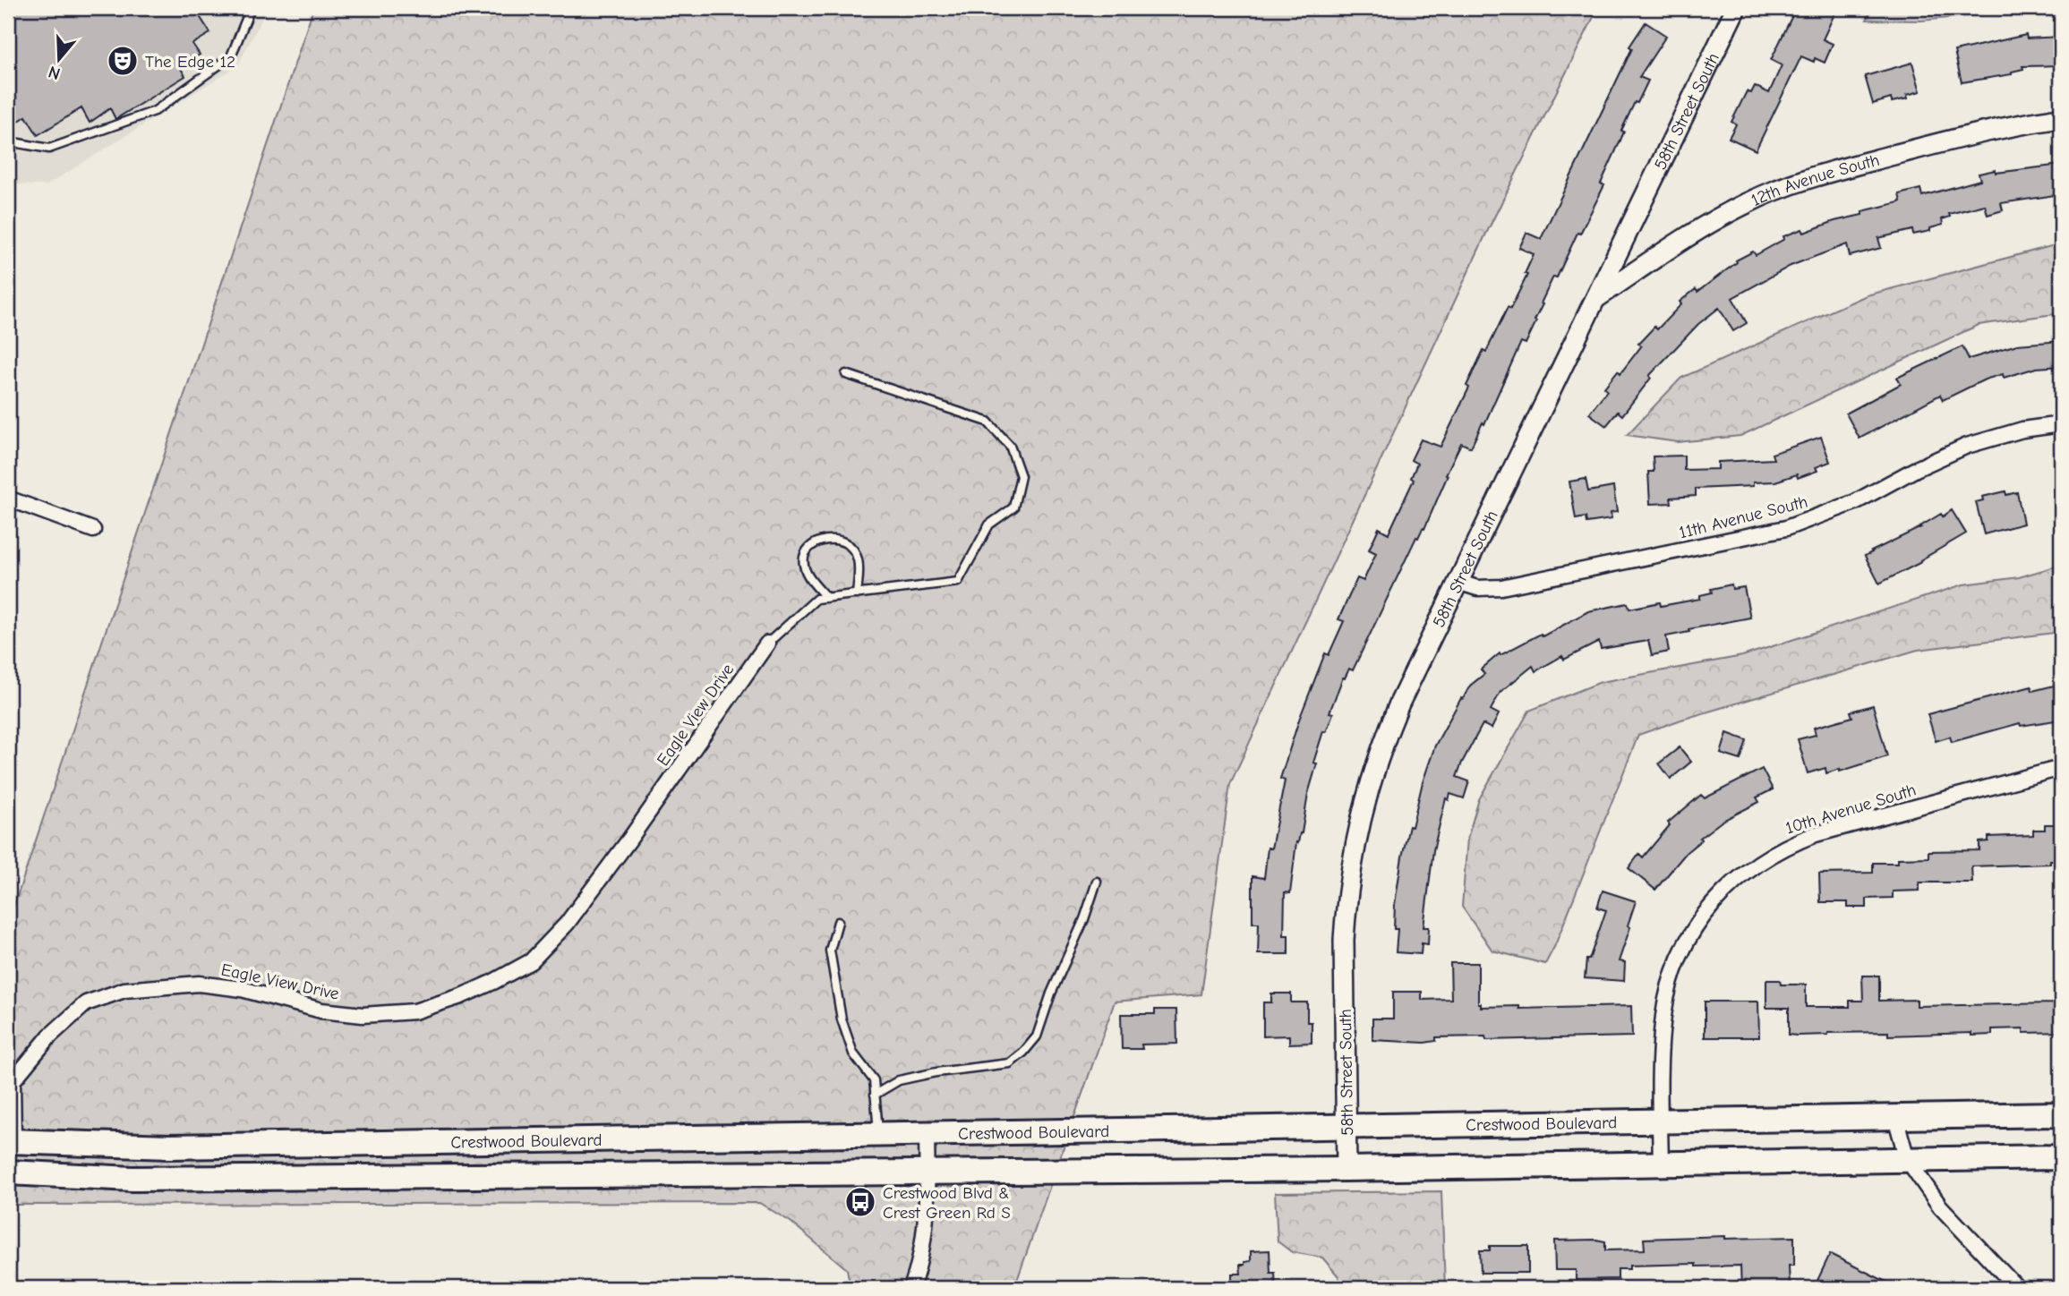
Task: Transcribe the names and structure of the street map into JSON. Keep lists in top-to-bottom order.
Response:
{
  "streets": {
    "main road": ["Crestwood Boulevard"],
    "street": [
      "58th Street South",
      "12th Avenue South",
      "11th Avenue South",
      "Eagle View Drive",
      "10th Avenue South"
    ]
  },
  "crossings": [
    ["58th Street South", "12th Avenue South"],
    ["58th Street South", "11th Avenue South"],
    ["58th Street South", "Crestwood Boulevard"],
    ["Eagle View Drive", "Crestwood Boulevard"],
    ["10th Avenue South", "Crestwood Boulevard"]
  ],
  "places": {
    "theatre": ["The Edge 12"],
    "bus stop": ["Crestwood Blvd & Crest Green Rd S"]
  },
  "north": "bottom"
}
